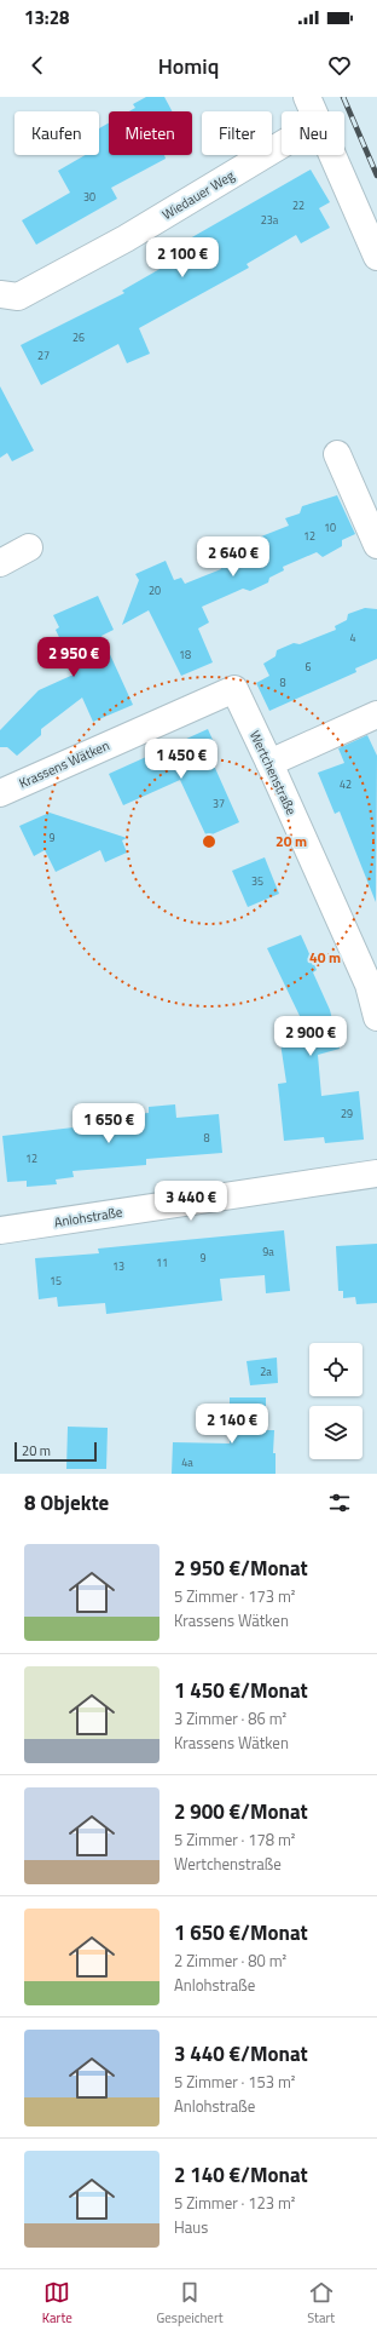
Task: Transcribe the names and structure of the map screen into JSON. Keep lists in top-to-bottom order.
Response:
{
  "streets": {
    "street": [
      "Wiedauer Weg",
      "Krassens Wätken",
      "Wertchenstraße",
      "Anlohstraße"
    ]
  },
  "crossings": [
    ["Krassens Wätken", "Wertchenstraße"]
  ],
  "house_numbers": [
    "30",
    "22",
    "23a",
    "26",
    "27",
    "10",
    "12",
    "20",
    "4",
    "18",
    "6",
    "8",
    "42",
    "37",
    "9",
    "35",
    "29",
    "8",
    "12",
    "9a",
    "9",
    "11",
    "13",
    "15",
    "2a",
    "4a"
  ],
  "scale_bar": "20 m",
  "page": {
    "status": "13:28",
    "header": "Homiq",
    "chip": [
      "Kaufen",
      "Mieten",
      "Filter",
      "Neu"
    ],
    "price": [
      "2 100 €",
      "2 640 €",
      "2 950 €",
      "1 450 €",
      "2 900 €",
      "1 650 €",
      "3 440 €",
      "2 140 €"
    ],
    "scale": "20 m",
    "heading": "8 Objekte",
    "list": [
      {
        "name": "2 950 €/Monat",
        "note": "5 Zimmer · 173 m² · Krassens Wätken"
      },
      {
        "name": "1 450 €/Monat",
        "note": "3 Zimmer · 86 m² · Krassens Wätken"
      },
      {
        "name": "2 900 €/Monat",
        "note": "5 Zimmer · 178 m² · Wertchenstraße"
      },
      {
        "name": "1 650 €/Monat",
        "note": "2 Zimmer · 80 m² · Anlohstraße"
      },
      {
        "name": "3 440 €/Monat",
        "note": "5 Zimmer · 153 m² · Anlohstraße"
      },
      {
        "name": "2 140 €/Monat",
        "note": "5 Zimmer · 123 m² · Haus"
      }
    ],
    "tabs": ["Karte", "Gespeichert", "Start"]
  },
  "rings": ["20 m", "40 m"]
}
